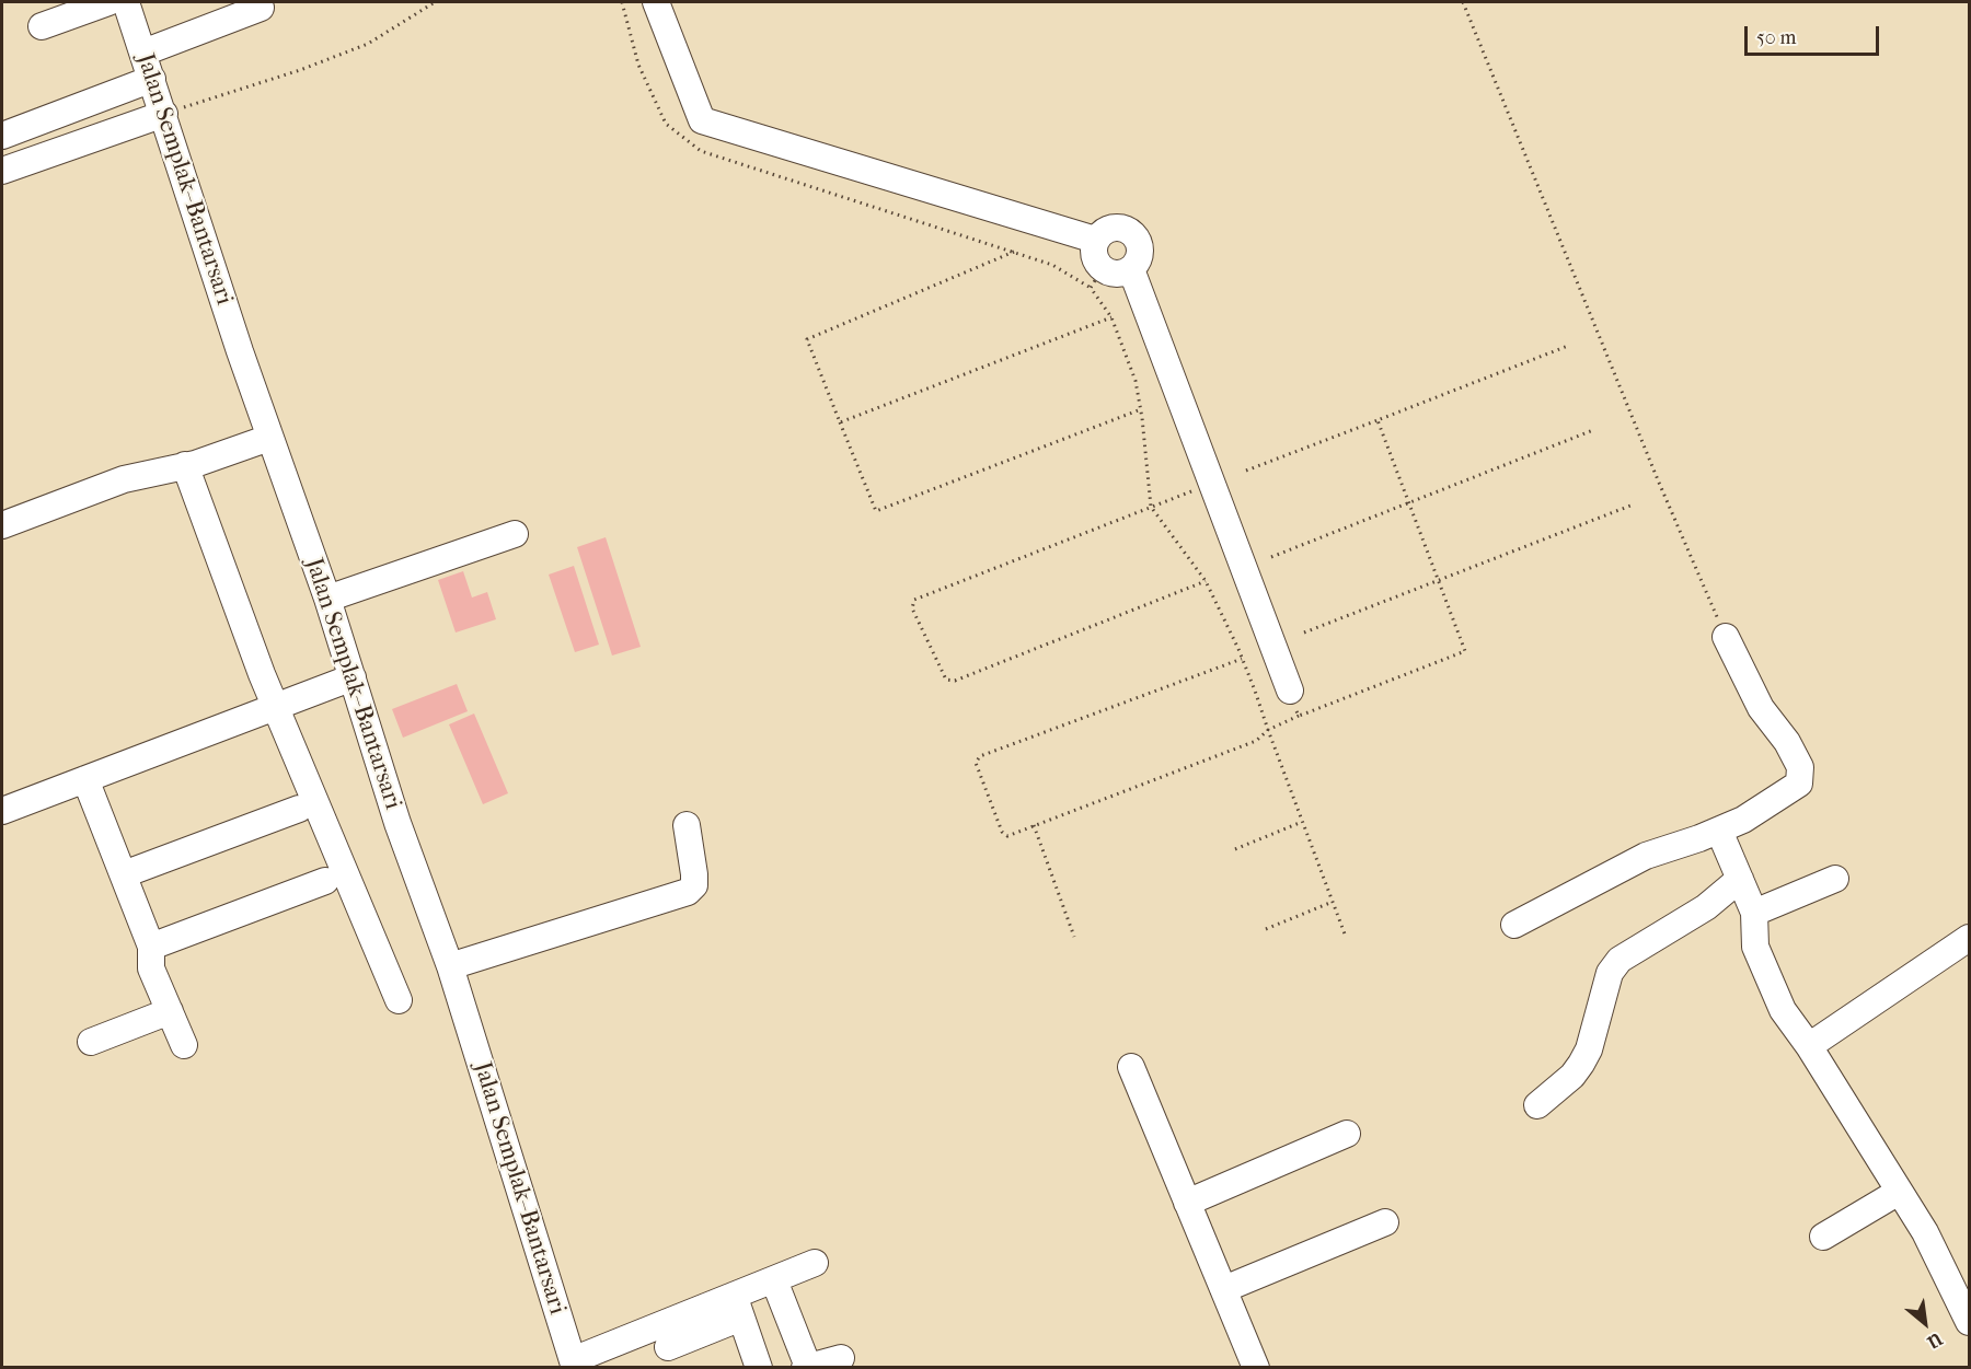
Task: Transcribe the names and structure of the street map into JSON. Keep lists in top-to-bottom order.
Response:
{
  "streets": {
    "street": ["Jalan Semplak–Bantarsari"]
  },
  "scale_bar": "50 m",
  "north": "bottom right"
}
